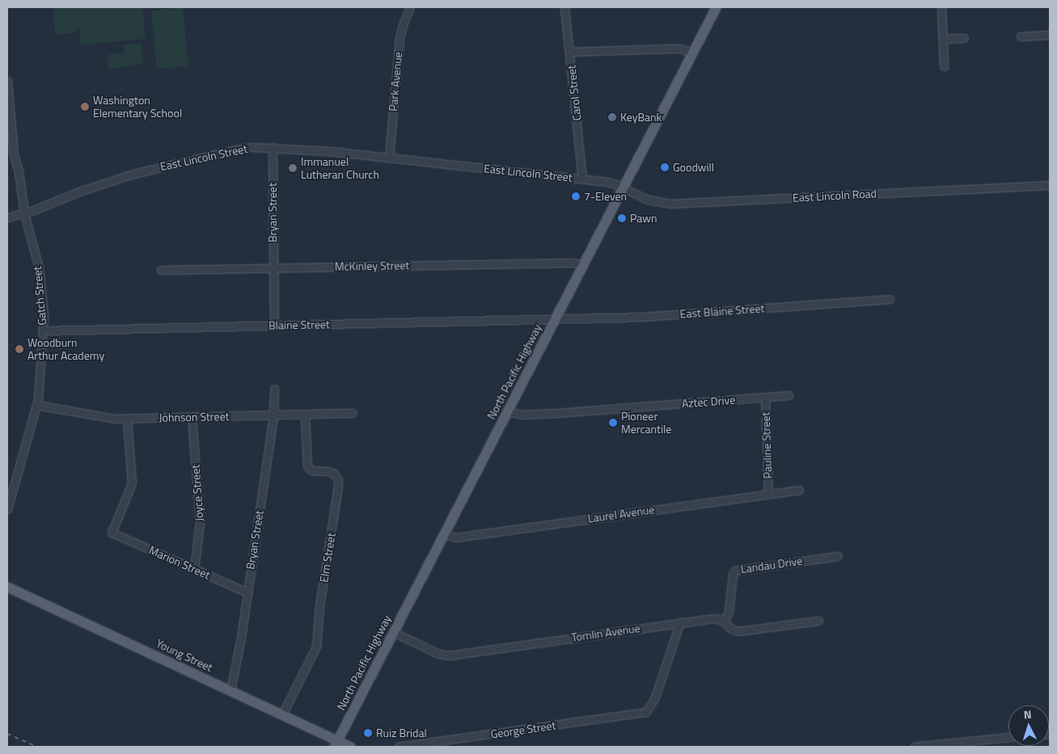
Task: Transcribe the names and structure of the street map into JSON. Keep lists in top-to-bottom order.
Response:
{
  "streets": {
    "main road": ["North Pacific Highway", "Young Street"],
    "street": [
      "Park Avenue",
      "Carol Street",
      "East Lincoln Street",
      "East Lincoln Road",
      "Bryan Street",
      "McKinley Street",
      "Gatch Street",
      "East Blaine Street",
      "Blaine Street",
      "Aztec Drive",
      "Johnson Street",
      "Pauline Street",
      "Joyce Street",
      "Laurel Avenue",
      "Elm Street",
      "Marion Street",
      "Landau Drive",
      "Tomlin Avenue",
      "George Street"
    ]
  },
  "crossings": [
    ["Park Avenue", "East Lincoln Street"],
    ["Carol Street", "East Lincoln Street"],
    ["East Lincoln Street", "East Lincoln Road"],
    ["East Lincoln Street", "Bryan Street"],
    ["East Lincoln Street", "Gatch Street"],
    ["East Lincoln Street", "North Pacific Highway"],
    ["East Lincoln Road", "North Pacific Highway"],
    ["Bryan Street", "McKinley Street"],
    ["Bryan Street", "Blaine Street"],
    ["Bryan Street", "Johnson Street"],
    ["Bryan Street", "Marion Street"],
    ["Bryan Street", "Young Street"],
    ["McKinley Street", "North Pacific Highway"],
    ["Gatch Street", "Blaine Street"],
    ["Gatch Street", "Johnson Street"],
    ["East Blaine Street", "Blaine Street"],
    ["East Blaine Street", "North Pacific Highway"],
    ["Blaine Street", "North Pacific Highway"],
    ["North Pacific Highway", "Aztec Drive"],
    ["North Pacific Highway", "Laurel Avenue"],
    ["North Pacific Highway", "Tomlin Avenue"],
    ["North Pacific Highway", "Young Street"],
    ["Aztec Drive", "Pauline Street"],
    ["Johnson Street", "Joyce Street"],
    ["Johnson Street", "Elm Street"],
    ["Johnson Street", "Marion Street"],
    ["Pauline Street", "Laurel Avenue"],
    ["Joyce Street", "Marion Street"],
    ["Elm Street", "Young Street"],
    ["Landau Drive", "Tomlin Avenue"],
    ["Tomlin Avenue", "George Street"]
  ],
  "places": [
    "Washington Elementary School",
    "KeyBank",
    "Goodwill",
    "Immanuel Lutheran Church",
    "7-Eleven",
    "Pawn",
    "Woodburn Arthur Academy",
    "Pioneer Mercantile",
    "Ruiz Bridal"
  ],
  "north": "top"
}
